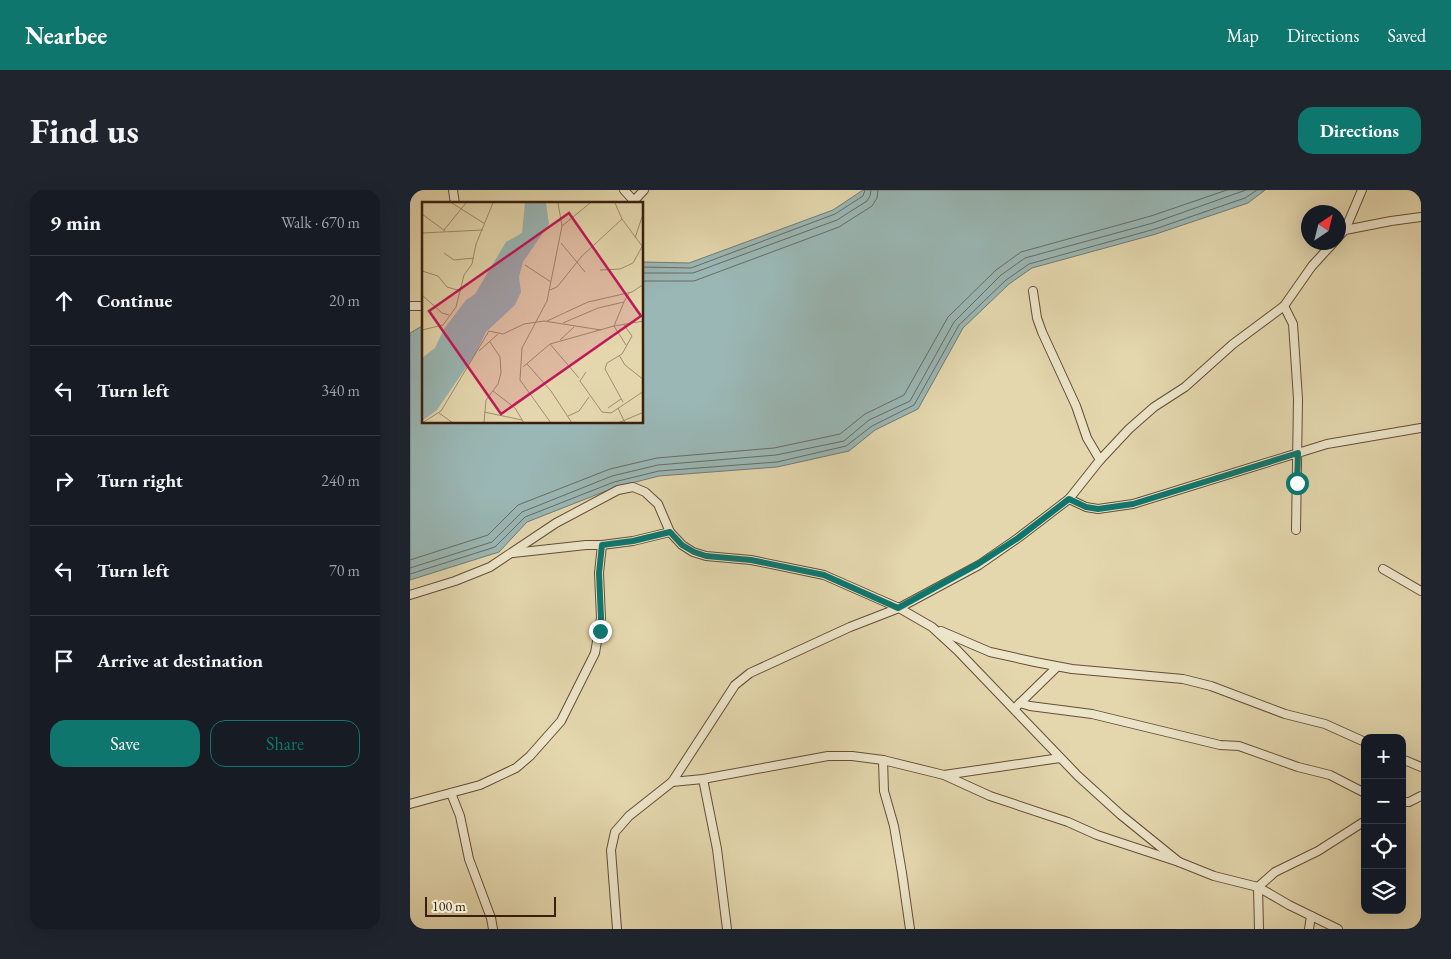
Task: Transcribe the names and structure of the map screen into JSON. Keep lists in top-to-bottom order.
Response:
{
  "scale_bar": "100 m",
  "north": "top right",
  "page": {
    "header": "Nearbee",
    "nav": ["Map", "Directions", "Saved"],
    "buttons": [
      "Directions",
      ["Save", "Share"]
    ],
    "title": "Find us",
    "heading": ["9 min", "Walk · 670 m"],
    "list": [
      ["Continue", "20 m"],
      ["Turn left", "340 m"],
      ["Turn right", "240 m"],
      ["Turn left", "70 m"],
      "Arrive at destination"
    ],
    "map_buttons": ["+", "−"],
    "scale": "100 m"
  }
}
